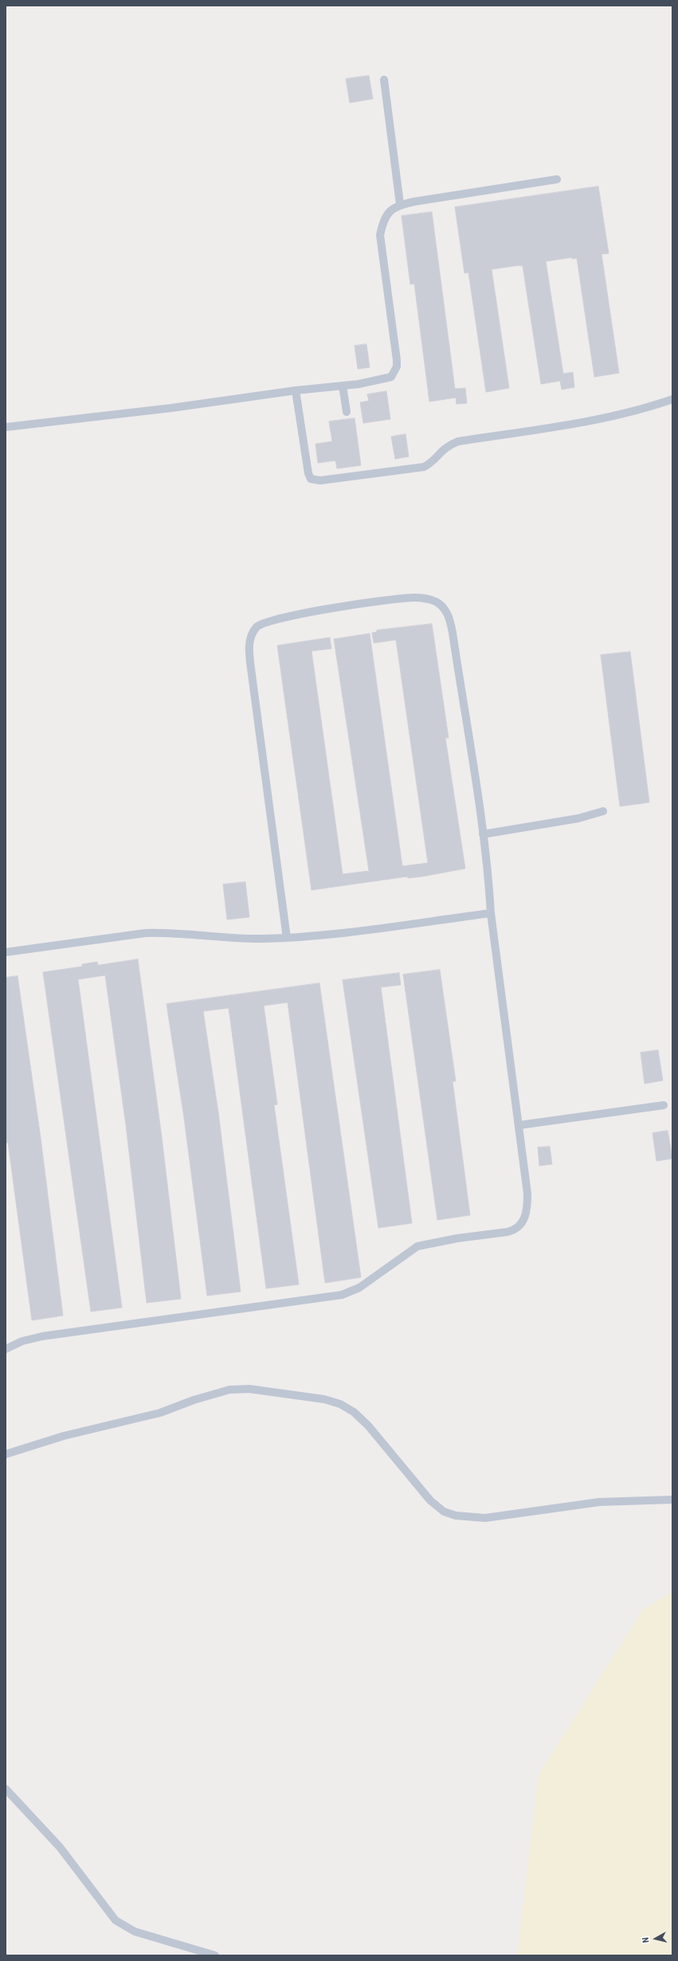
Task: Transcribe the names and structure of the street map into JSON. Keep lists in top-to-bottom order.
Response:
{
  "north": "left"
}
